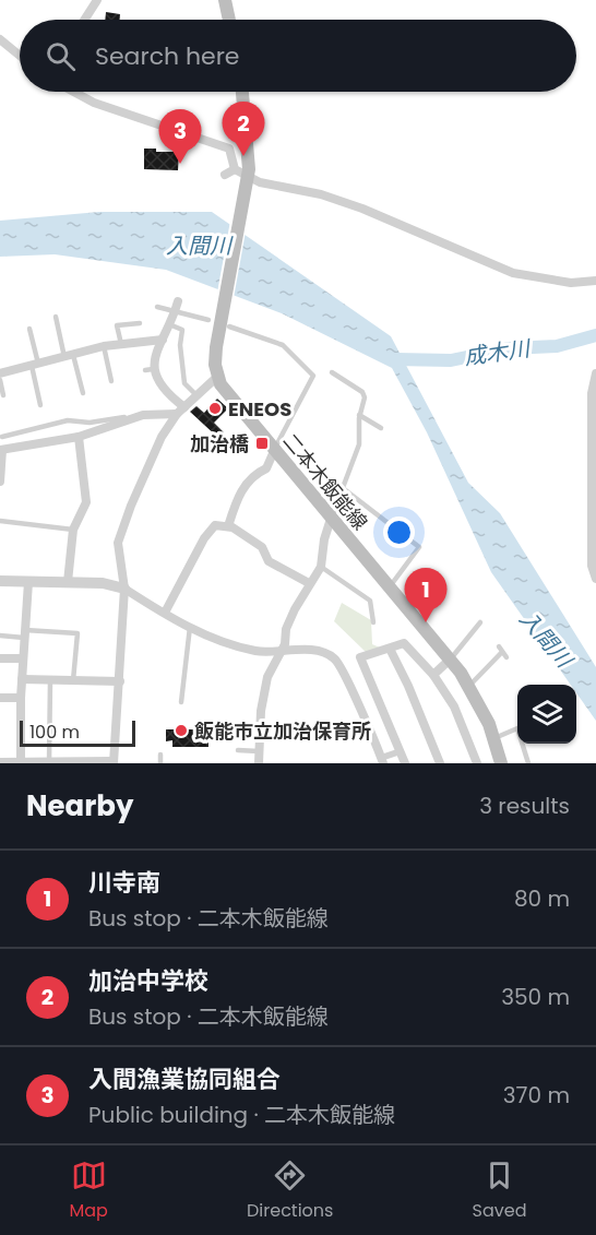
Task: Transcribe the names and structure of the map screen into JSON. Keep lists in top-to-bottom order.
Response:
{
  "streets": {
    "main road": ["二本木飯能線"]
  },
  "water": ["入間川", "成木川"],
  "places": {
    "other": ["ENEOS", "飯能市立加治保育所"],
    "transit": ["加治橋"]
  },
  "scale_bar": "100 m",
  "page": {
    "search": "Search here",
    "pins": ["2", "3", "1"],
    "scale": "100 m",
    "heading": ["Nearby", "3 results"],
    "list": [
      {
        "mark": "1",
        "name": "川寺南",
        "note": "Bus stop · 二本木飯能線",
        "value": "80 m"
      },
      {
        "mark": "2",
        "name": "加治中学校",
        "note": "Bus stop · 二本木飯能線",
        "value": "350 m"
      },
      {
        "mark": "3",
        "name": "入間漁業協同組合",
        "note": "Public building · 二本木飯能線",
        "value": "370 m"
      }
    ],
    "nav": ["Map", "Directions", "Saved"]
  }
}
